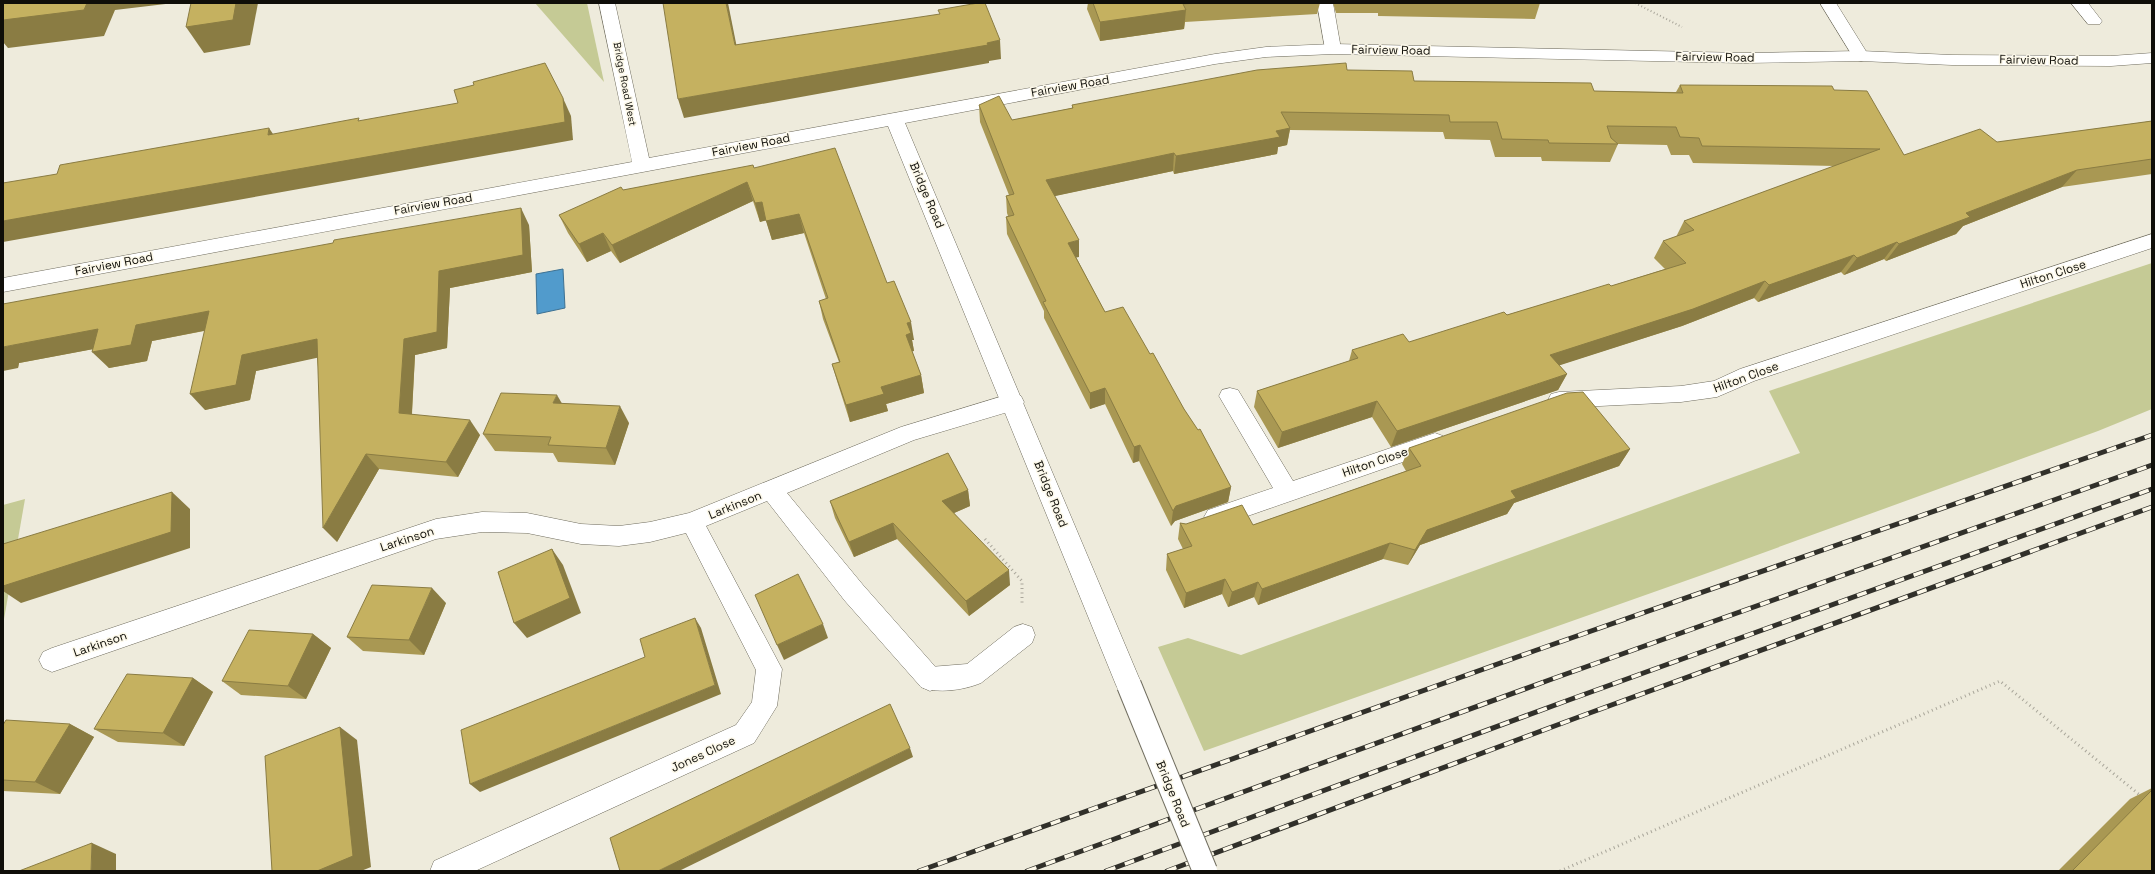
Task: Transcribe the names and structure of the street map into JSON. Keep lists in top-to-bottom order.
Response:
{
  "streets": {
    "street": [
      "Fairview Road",
      "Bridge Road West",
      "Bridge Road",
      "Hilton Close",
      "Larkinson",
      "Jones Close"
    ]
  },
  "crossings": [
    ["Fairview Road", "Bridge Road West"],
    ["Fairview Road", "Bridge Road"],
    ["Bridge Road", "Larkinson"],
    ["Larkinson", "Jones Close"]
  ]
}
